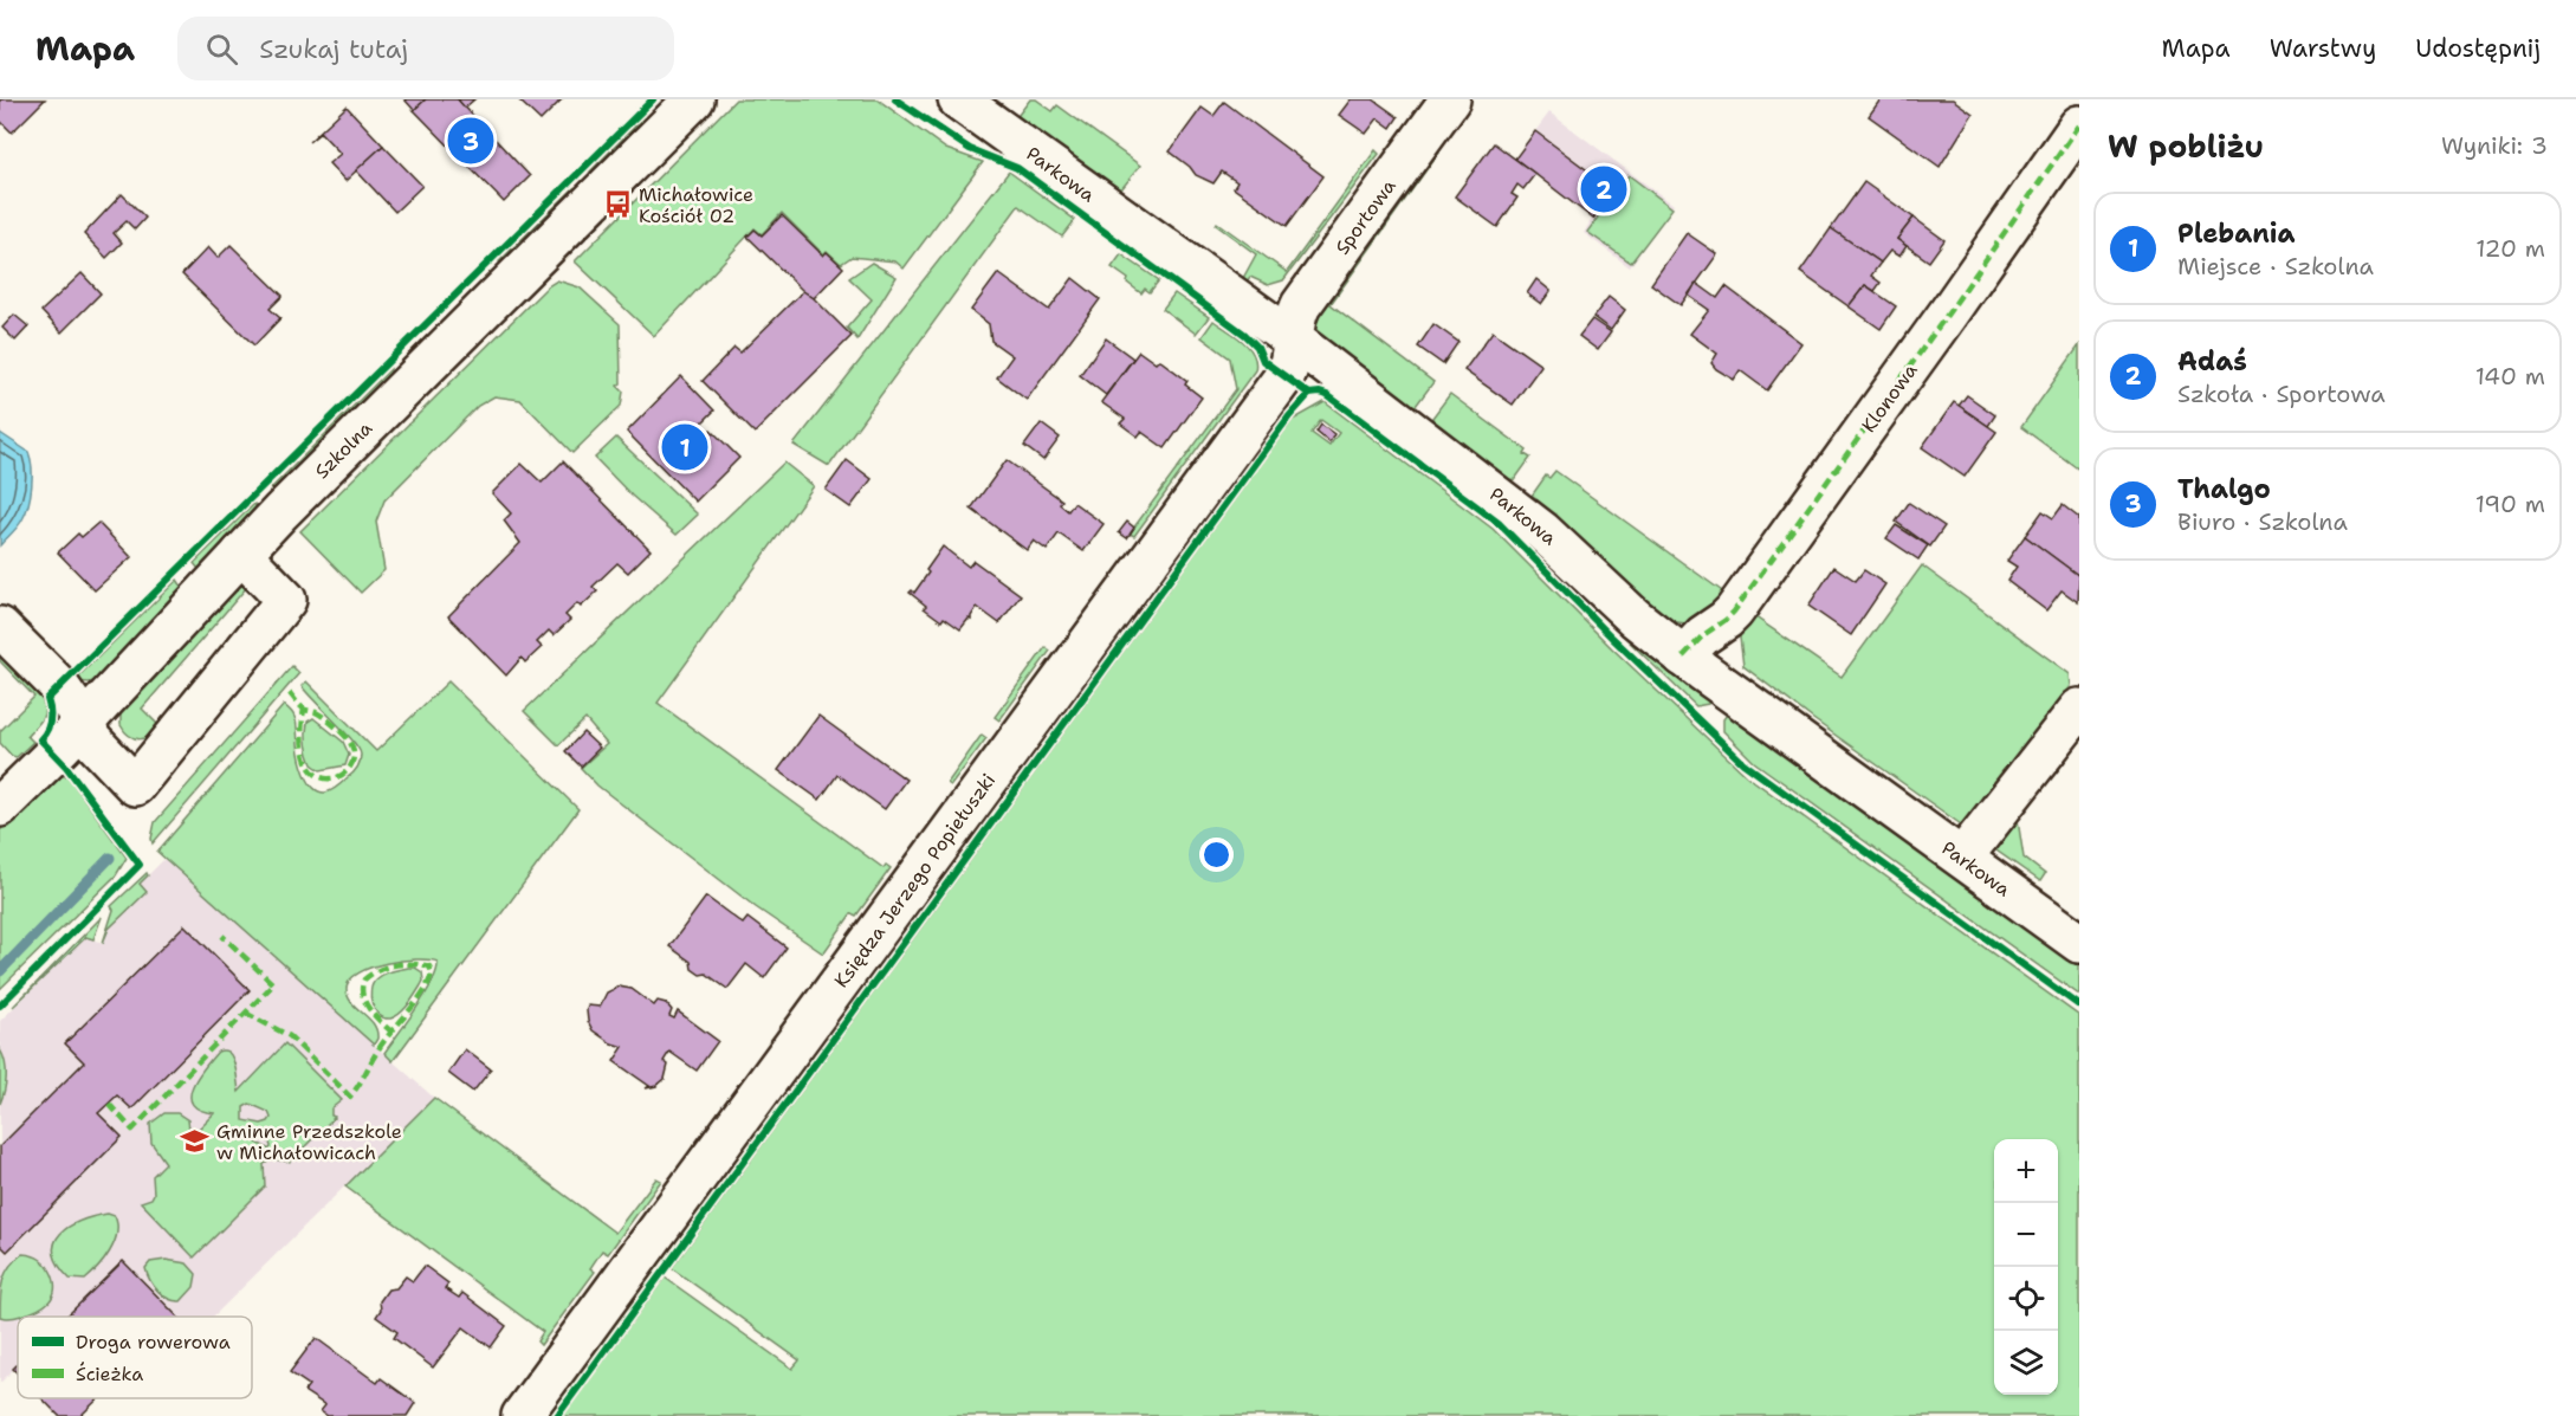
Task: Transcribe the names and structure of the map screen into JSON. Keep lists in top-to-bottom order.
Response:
{
  "streets": {
    "street": [
      "Parkowa",
      "Sportowa",
      "Klonowa",
      "Szkolna",
      "Księdza Jerzego Popiełuszki"
    ]
  },
  "crossings": [
    ["Parkowa", "Sportowa"],
    ["Parkowa", "Klonowa"],
    ["Parkowa", "Księdza Jerzego Popiełuszki"],
    ["Sportowa", "Księdza Jerzego Popiełuszki"]
  ],
  "places": {
    "bus stop": ["Michałowice Kościół 02"],
    "school or university": ["Gminne Przedszkole w Michałowicach"]
  },
  "legend": ["Droga rowerowa", "Ścieżka"],
  "page": {
    "header": "Mapa",
    "search": "Szukaj tutaj",
    "nav": ["Mapa", "Warstwy", "Udostępnij"],
    "heading": ["W pobliżu", "Wyniki: 3"],
    "pins": ["3", "2", "1"],
    "list": [
      {
        "mark": "1",
        "name": "Plebania",
        "note": "Miejsce · Szkolna",
        "value": "120 m"
      },
      {
        "mark": "2",
        "name": "Adaś",
        "note": "Szkoła · Sportowa",
        "value": "140 m"
      },
      {
        "mark": "3",
        "name": "Thalgo",
        "note": "Biuro · Szkolna",
        "value": "190 m"
      }
    ],
    "map_buttons": ["+", "−"]
  }
}
